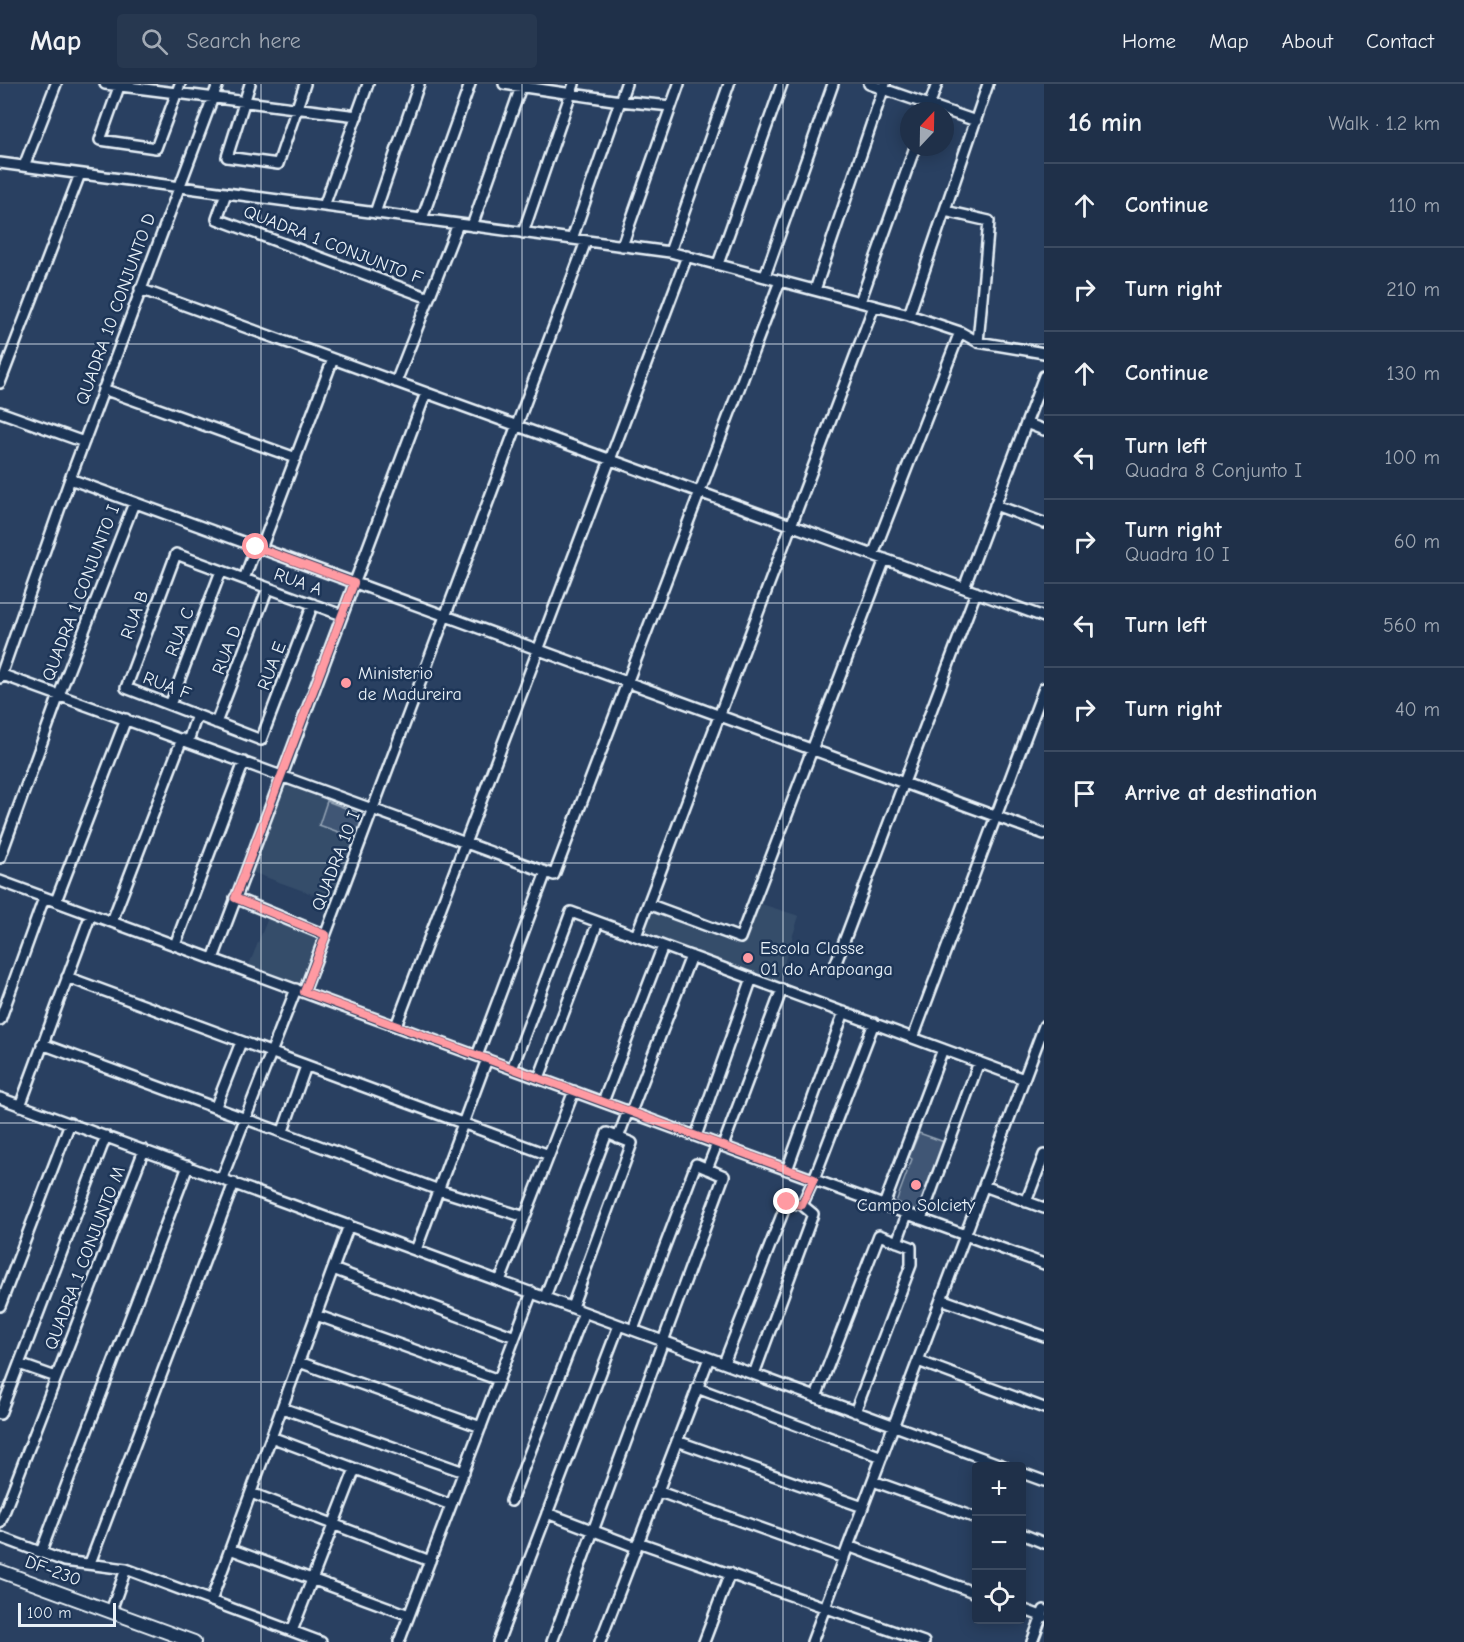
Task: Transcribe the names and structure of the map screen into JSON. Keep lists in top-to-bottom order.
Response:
{
  "streets": {
    "main road": ["DF-230"],
    "street": [
      "QUADRA 1 CONJUNTO F",
      "QUADRA 10 CONJUNTO D",
      "RUA A",
      "QUADRA 1 CONJUNTO I",
      "RUA B",
      "RUA C",
      "RUA D",
      "RUA E",
      "RUA F",
      "QUADRA 10 I",
      "QUADRA 1 CONJUNTO M"
    ]
  },
  "crossings": [
    ["RUA A", "RUA B"],
    ["RUA A", "RUA C"],
    ["RUA A", "RUA D"],
    ["RUA A", "RUA E"],
    ["RUA B", "RUA F"],
    ["RUA C", "RUA F"],
    ["RUA D", "RUA F"],
    ["RUA E", "RUA F"]
  ],
  "places": ["Ministerio de Madureira", "Escola Classe 01 do Arapoanga", "Campo Solciety"],
  "scale_bar": "100 m",
  "north": "top",
  "page": {
    "header": "Map",
    "search": "Search here",
    "nav": [
      "Home",
      "Map",
      "About",
      "Contact"
    ],
    "heading": ["16 min", "Walk · 1.2 km"],
    "list": [
      ["Continue", "110 m"],
      ["Turn right", "210 m"],
      ["Continue", "130 m"],
      ["Turn left", "Quadra 8 Conjunto I", "100 m"],
      ["Turn right", "Quadra 10 I", "60 m"],
      ["Turn left", "560 m"],
      ["Turn right", "40 m"],
      "Arrive at destination"
    ],
    "map_buttons": ["+", "−"],
    "scale": "100 m"
  }
}
